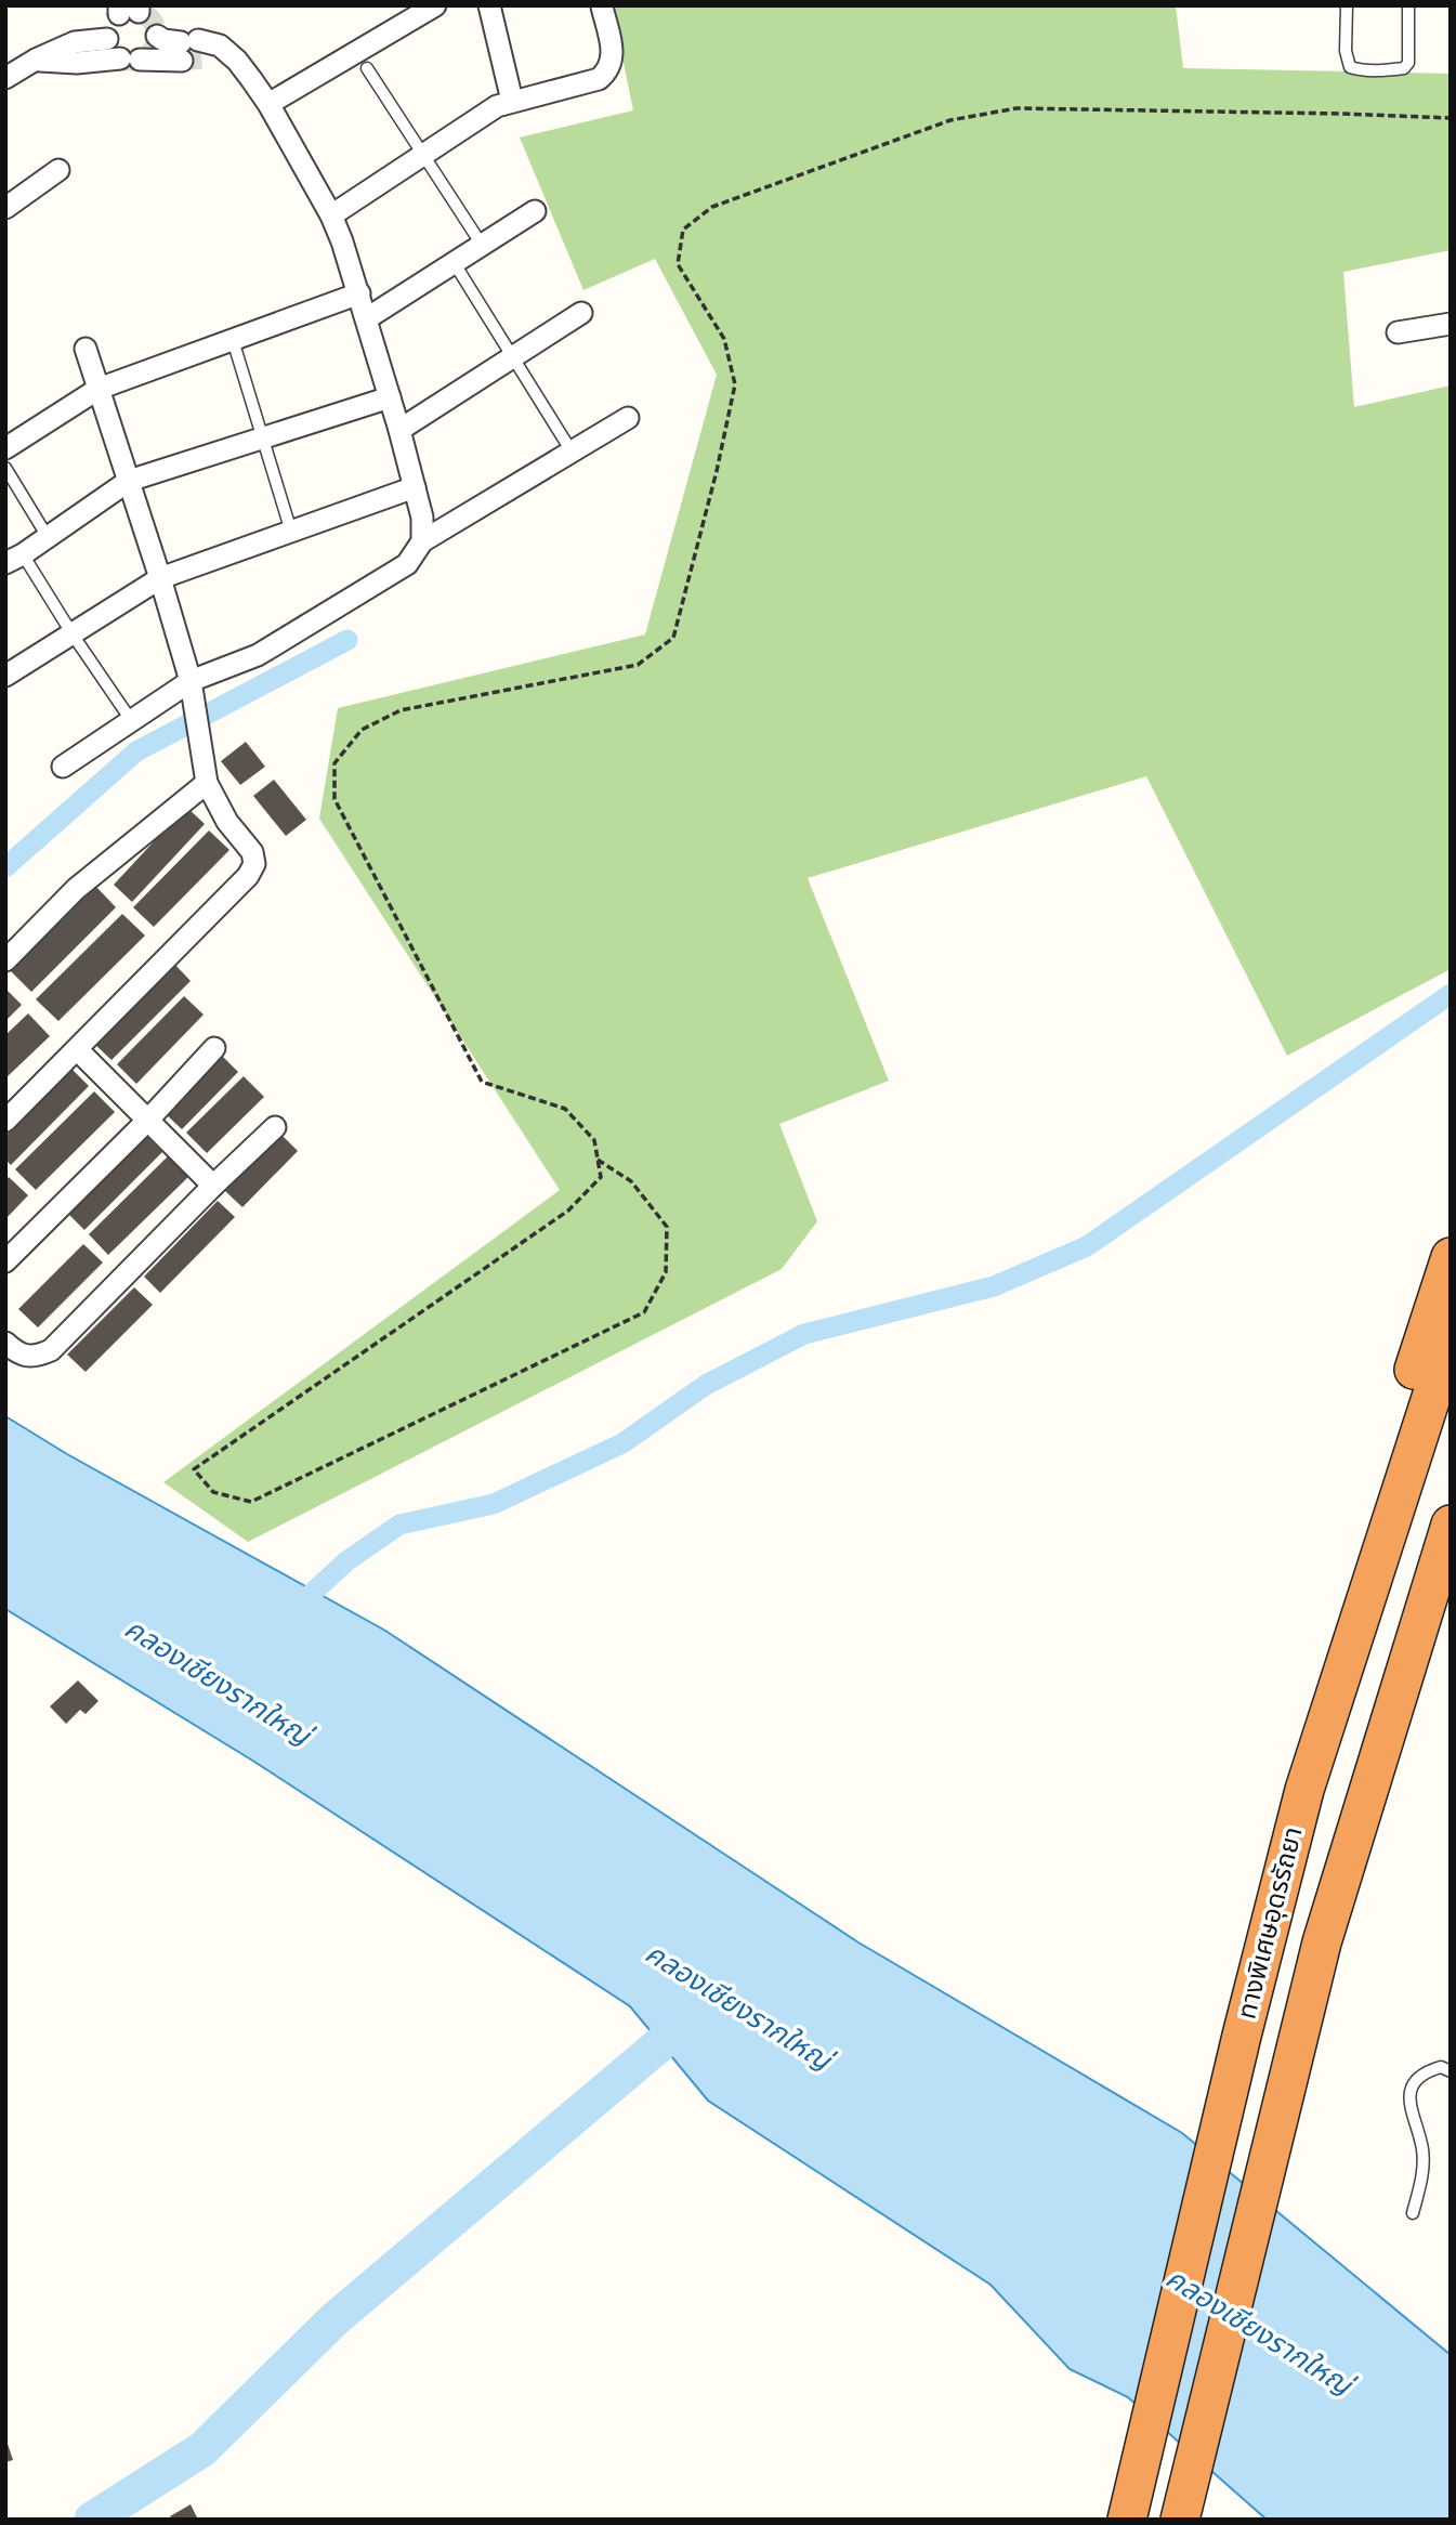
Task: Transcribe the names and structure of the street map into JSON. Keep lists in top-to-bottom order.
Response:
{
  "streets": {
    "highway": ["ทางพิเศษอุดรรัถยา"]
  },
  "water": ["คลองเชียงรากใหญ่"]
}
